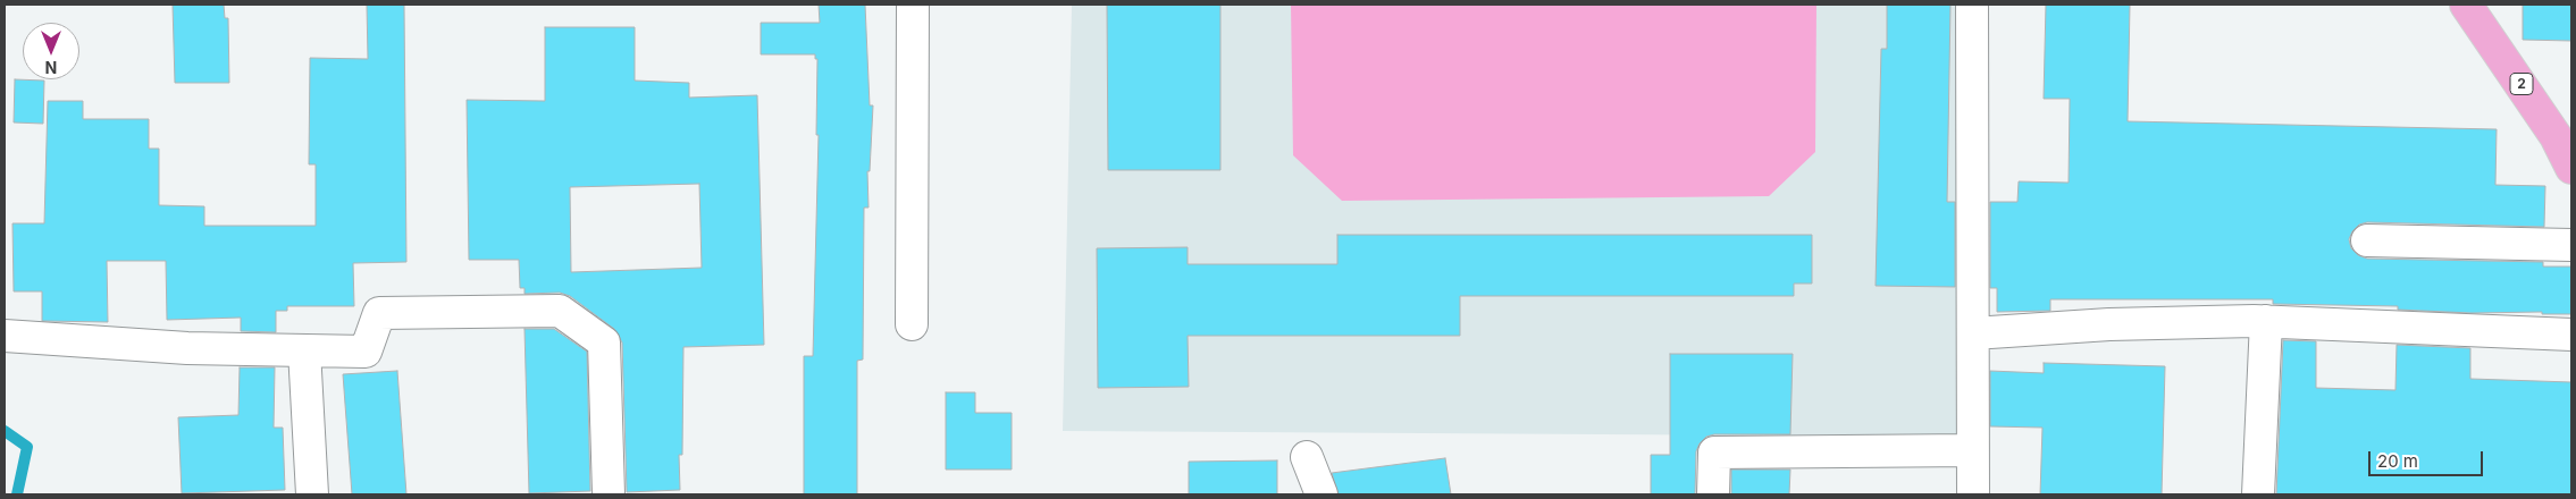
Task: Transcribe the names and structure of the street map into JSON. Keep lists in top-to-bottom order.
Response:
{
  "streets": {
    "main road": ["2"]
  },
  "scale_bar": "20 m",
  "north": "bottom"
}
